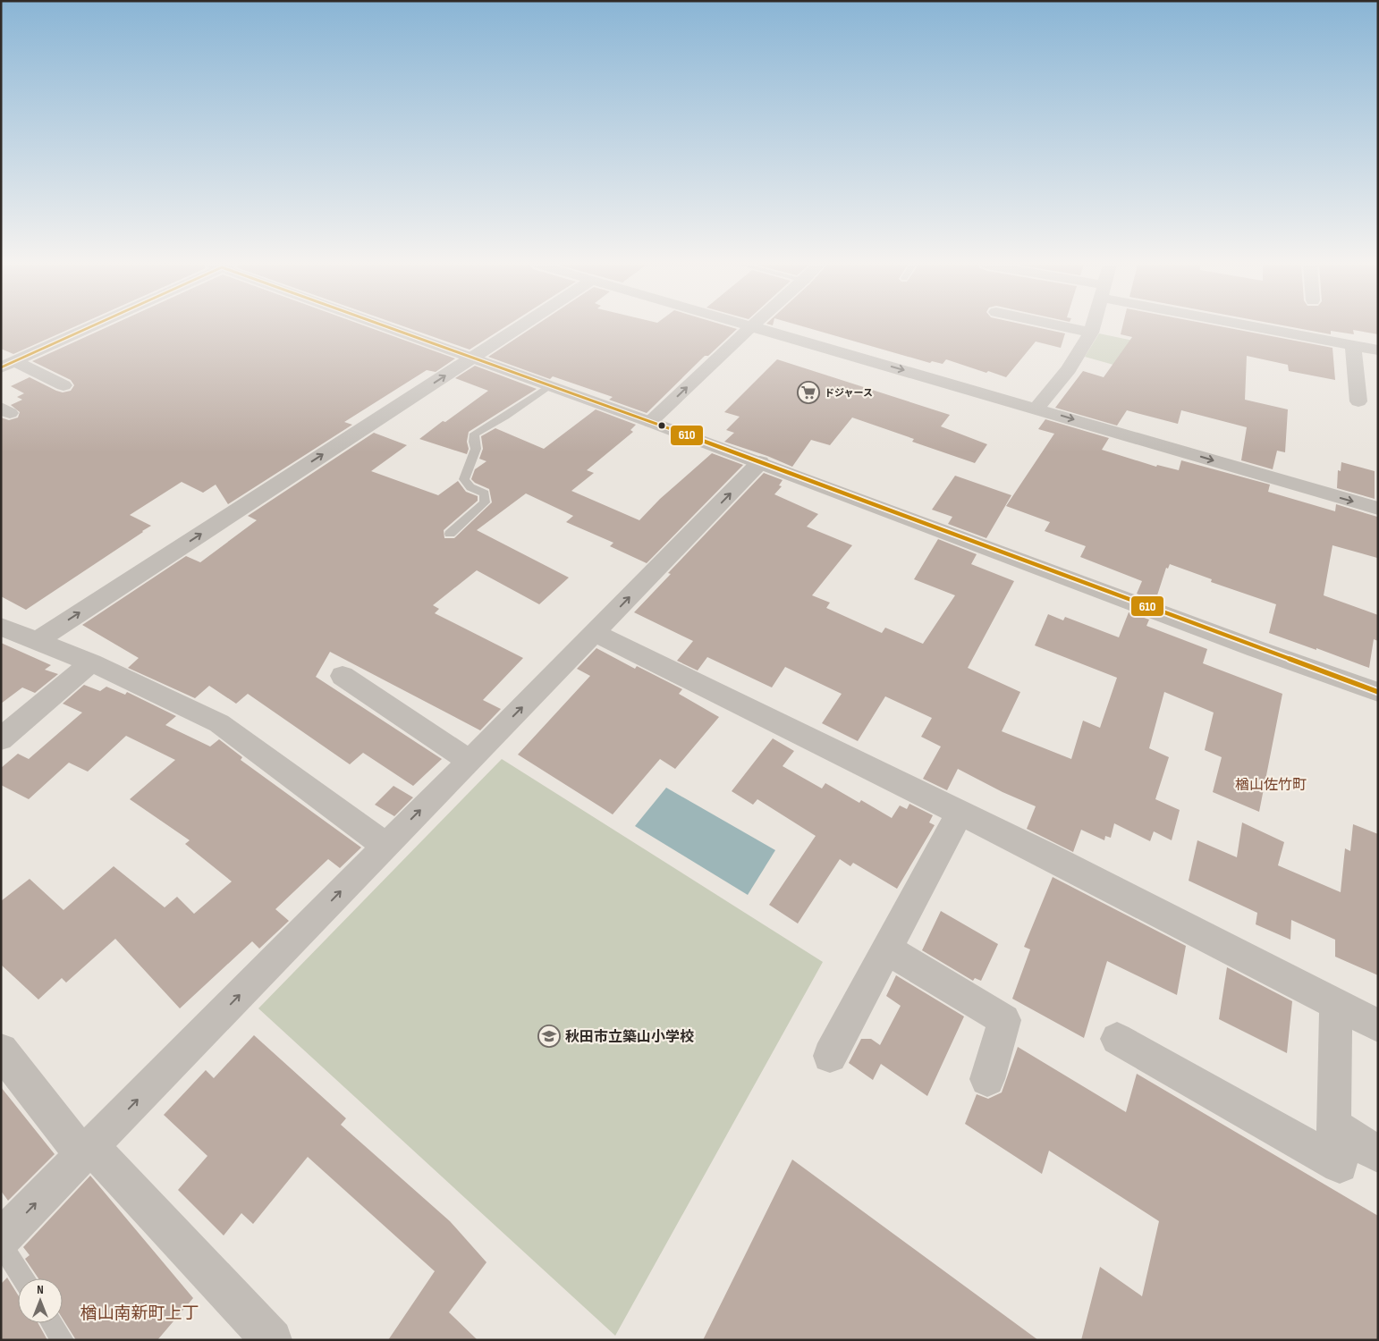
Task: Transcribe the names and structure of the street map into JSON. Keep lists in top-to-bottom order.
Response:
{
  "districts": ["楢山佐竹町", "楢山南新町上丁"],
  "places": {
    "supermarket": ["ドジャース"],
    "school or university": ["秋田市立築山小学校"]
  },
  "lines": ["transit line 610"],
  "north": "top"
}
